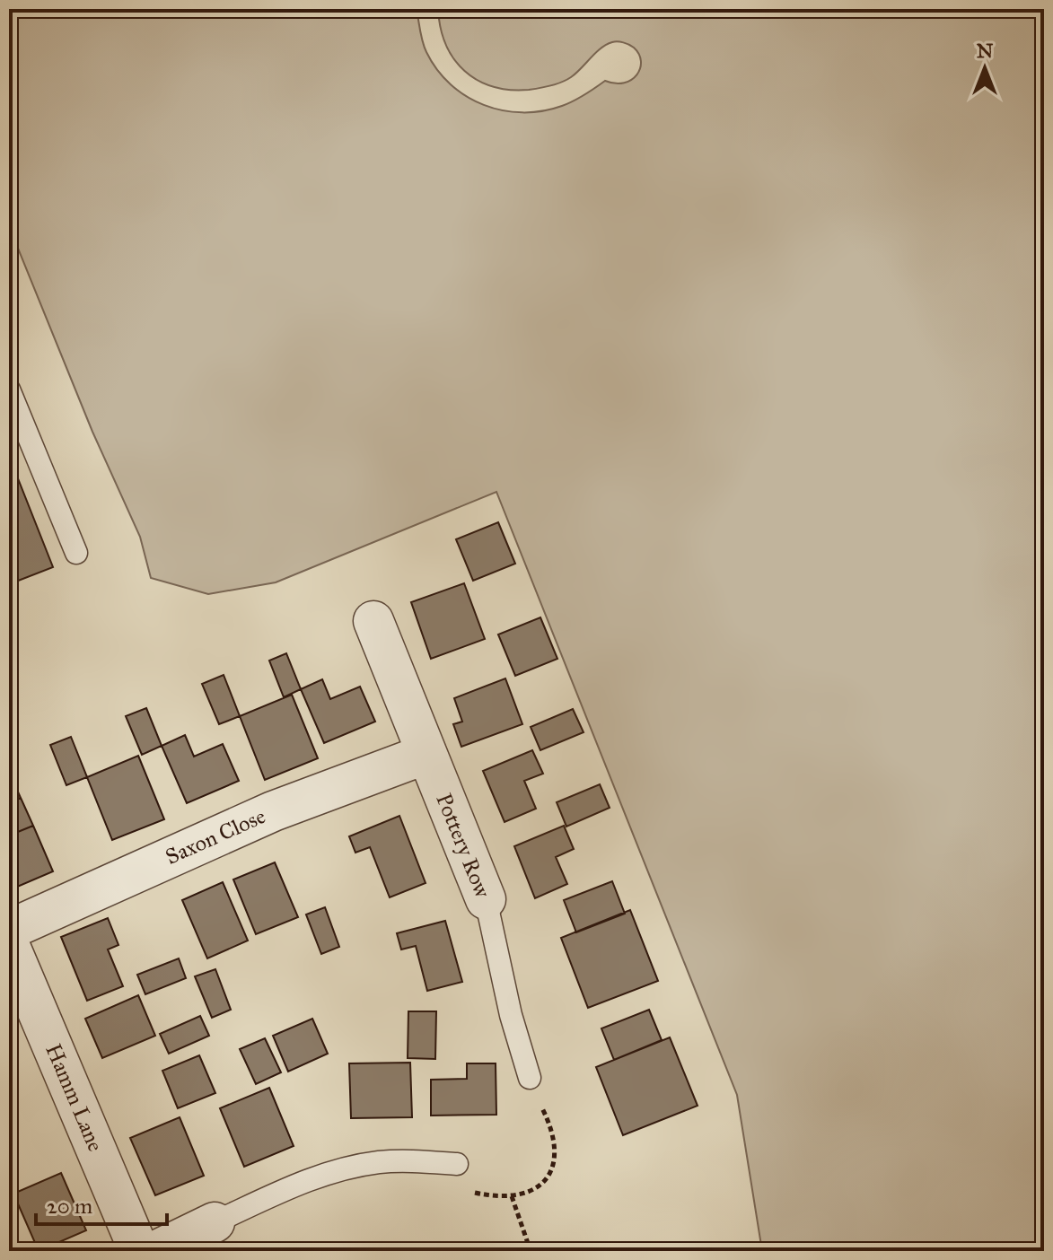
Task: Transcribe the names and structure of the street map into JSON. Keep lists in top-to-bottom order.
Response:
{
  "streets": {
    "street": ["Saxon Close", "Pottery Row", "Hamm Lane"]
  },
  "crossings": [
    ["Saxon Close", "Pottery Row"]
  ],
  "scale_bar": "20 m",
  "north": "top"
}
